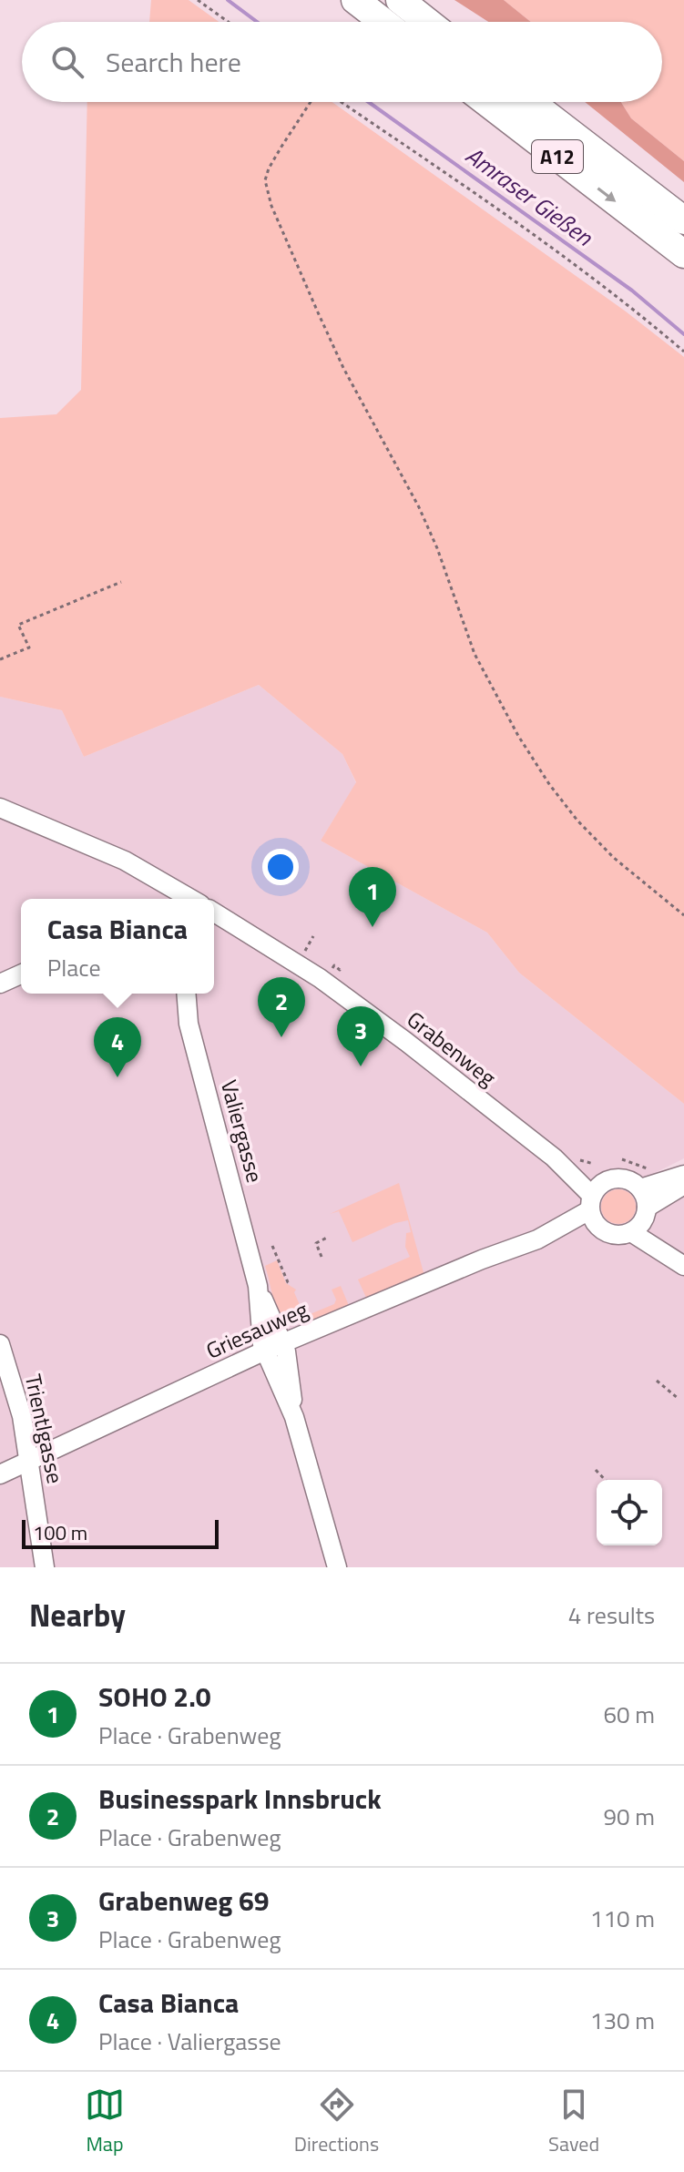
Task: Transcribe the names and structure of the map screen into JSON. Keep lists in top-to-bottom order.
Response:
{
  "streets": {
    "highway": ["A12"],
    "street": [
      "Grabenweg",
      "Valiergasse",
      "Griesauweg",
      "Trientlgasse"
    ]
  },
  "crossings": [
    ["Grabenweg", "Griesauweg"],
    ["Valiergasse", "Griesauweg"],
    ["Griesauweg", "Trientlgasse"]
  ],
  "water": ["Amraser Gießen"],
  "scale_bar": "100 m",
  "page": {
    "search": "Search here",
    "pins": [
      "1",
      "2",
      "3",
      "4"
    ],
    "popup": ["Casa Bianca", "Place"],
    "scale": "100 m",
    "heading": ["Nearby", "4 results"],
    "list": [
      {
        "mark": "1",
        "name": "SOHO 2.0",
        "note": "Place · Grabenweg",
        "value": "60 m"
      },
      {
        "mark": "2",
        "name": "Businesspark Innsbruck",
        "note": "Place · Grabenweg",
        "value": "90 m"
      },
      {
        "mark": "3",
        "name": "Grabenweg 69",
        "note": "Place · Grabenweg",
        "value": "110 m"
      },
      {
        "mark": "4",
        "name": "Casa Bianca",
        "note": "Place · Valiergasse",
        "value": "130 m"
      }
    ],
    "nav": ["Map", "Directions", "Saved"]
  }
}
